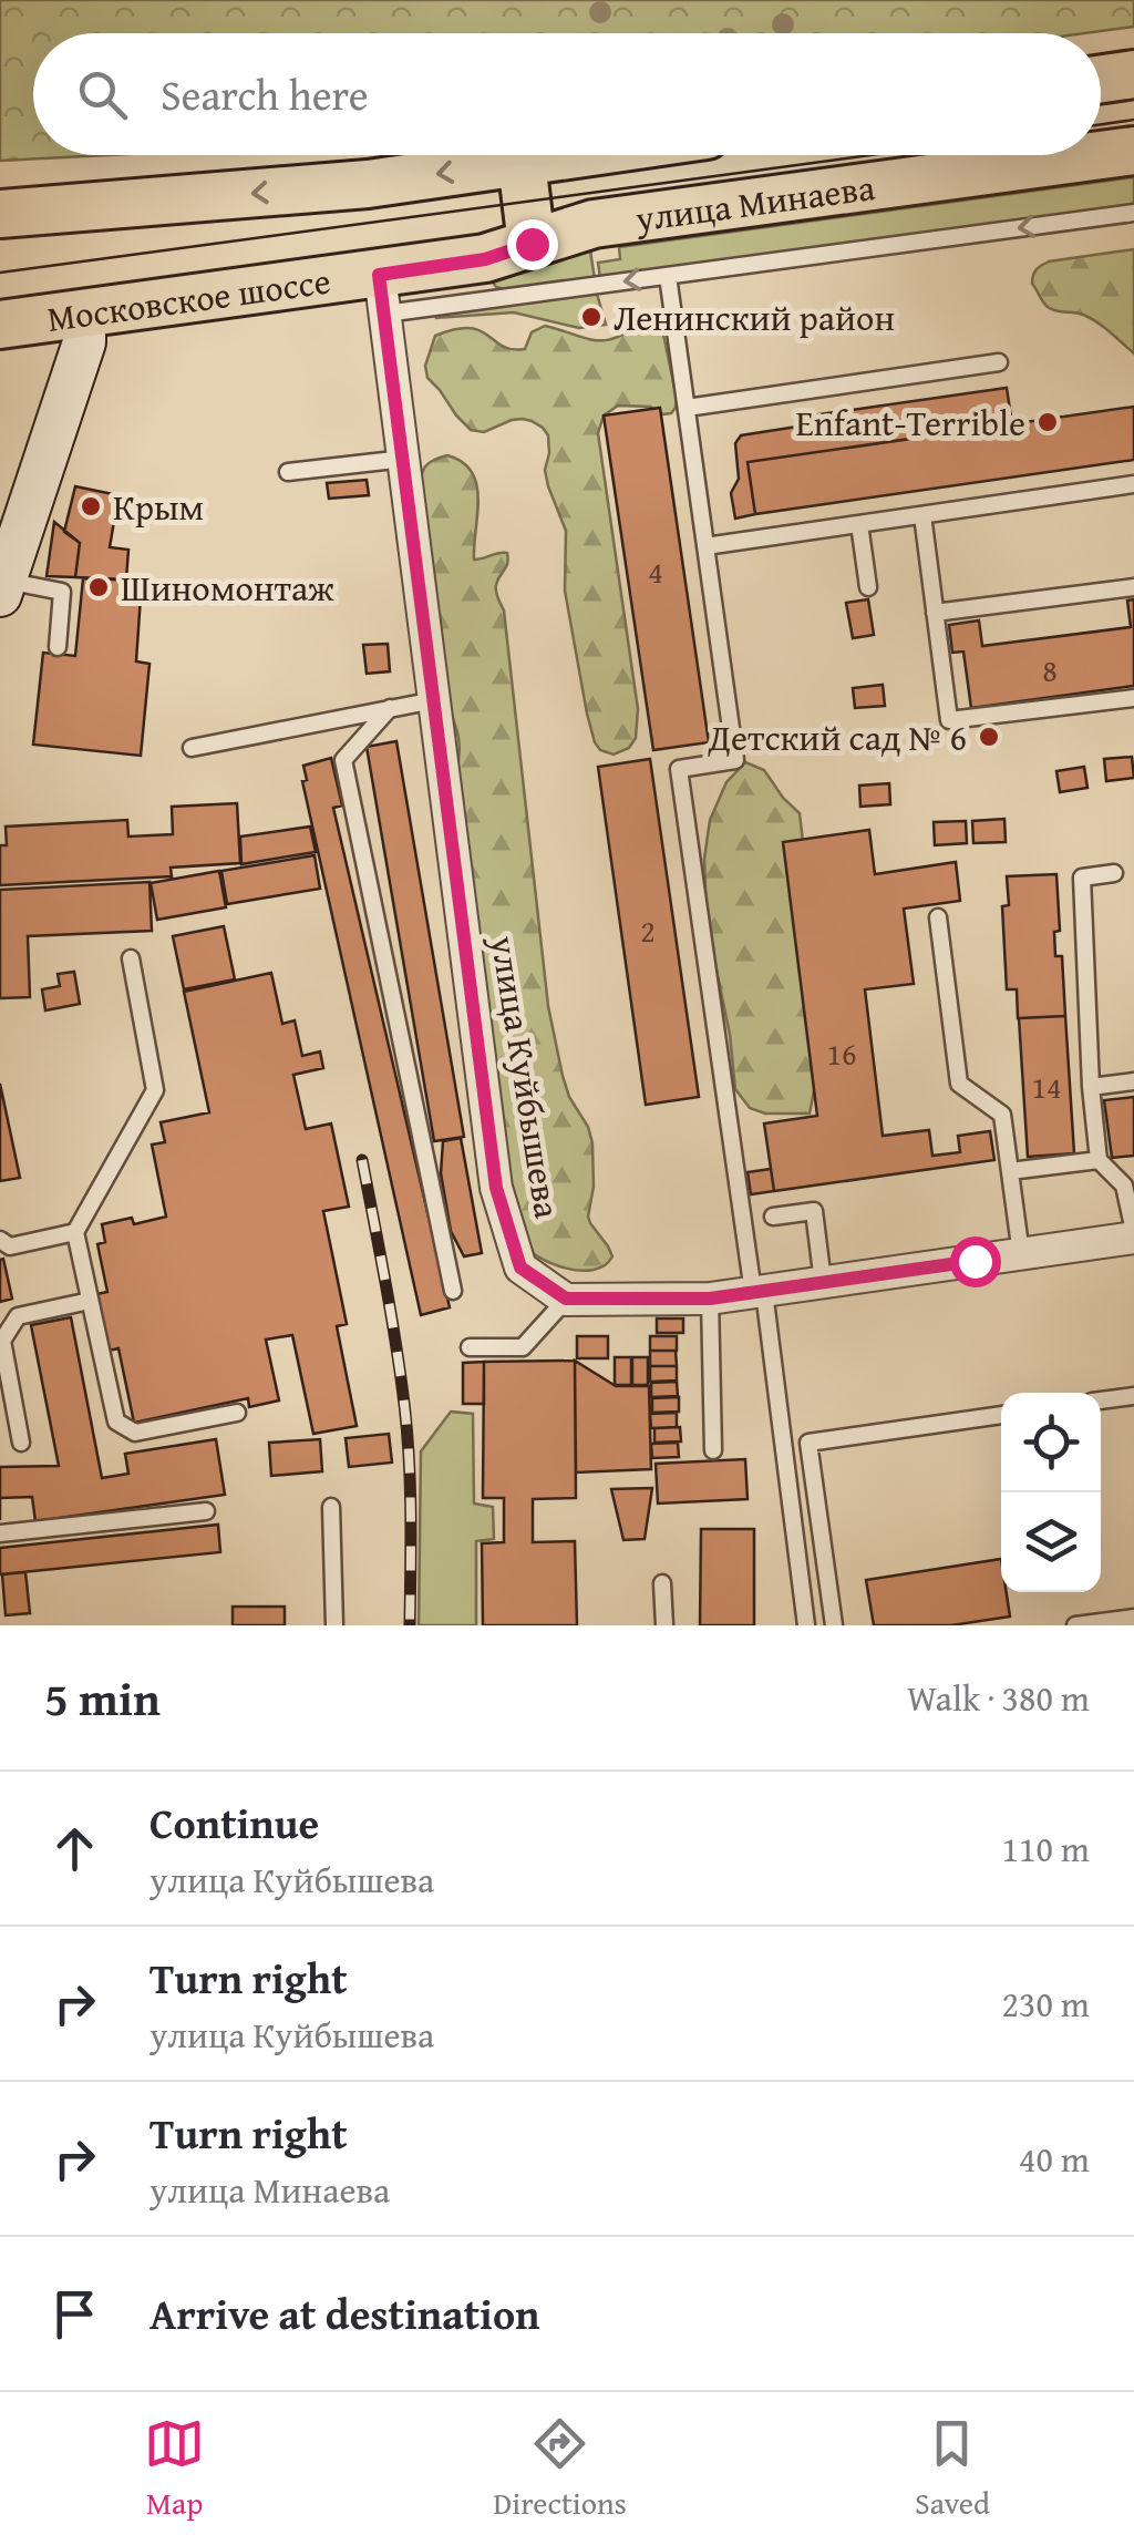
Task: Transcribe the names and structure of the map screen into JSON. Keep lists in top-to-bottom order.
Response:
{
  "streets": {
    "main road": ["улица Минаева", "Московское шоссе"],
    "street": ["улица Куйбышева"]
  },
  "crossings": [
    ["улица Минаева", "Московское шоссе"],
    ["улица Минаева", "улица Куйбышева"],
    ["Московское шоссе", "улица Куйбышева"]
  ],
  "places": [
    "Ленинский район",
    "Enfant-Terrible",
    "Крым",
    "Шиномонтаж",
    "Детский сад № 6"
  ],
  "house_numbers": [
    "4",
    "8",
    "2",
    "16",
    "14"
  ],
  "page": {
    "search": "Search here",
    "heading": ["5 min", "Walk · 380 m"],
    "list": [
      ["Continue", "улица Куйбышева", "110 m"],
      ["Turn right", "улица Куйбышева", "230 m"],
      ["Turn right", "улица Минаева", "40 m"],
      "Arrive at destination"
    ],
    "nav": ["Map", "Directions", "Saved"]
  }
}
